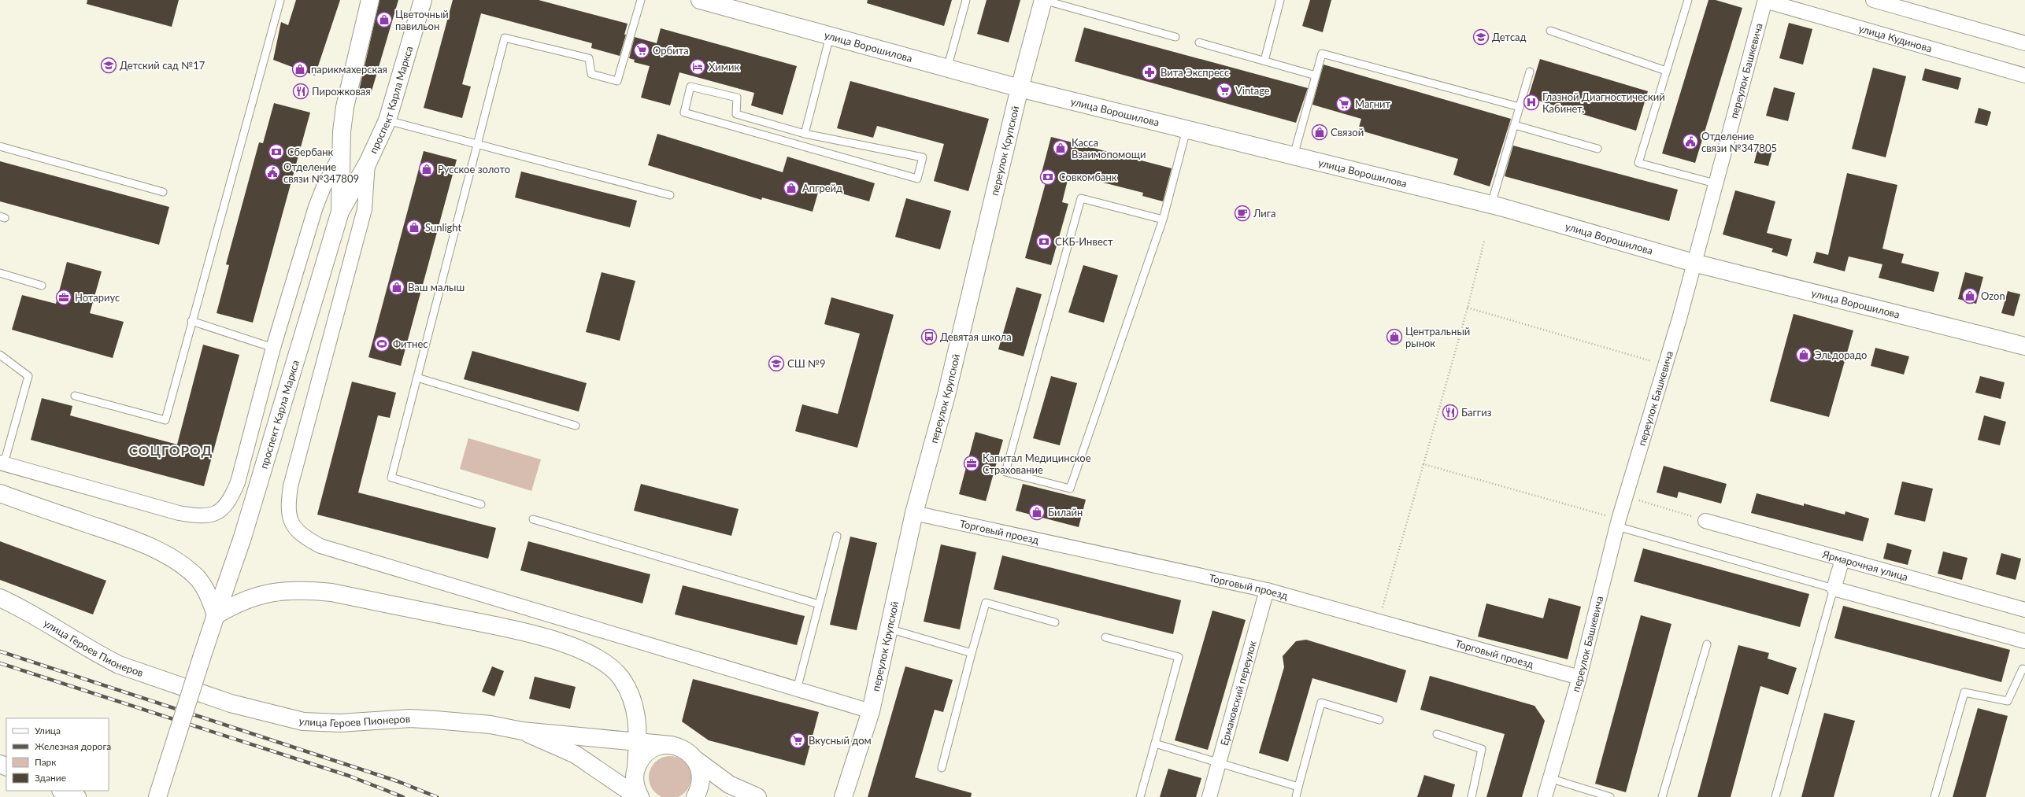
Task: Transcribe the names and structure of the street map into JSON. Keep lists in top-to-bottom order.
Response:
{
  "streets": {
    "street": [
      "улица Кудинова",
      "улица Ворошилова",
      "переулок Башкевича",
      "проспект Карла Маркса",
      "переулок Крупской",
      "Торговый проезд",
      "Ярмарочная улица",
      "улица Героев Пионеров",
      "Ермаковский переулок"
    ]
  },
  "crossings": [
    ["улица Кудинова", "переулок Башкевича"],
    ["улица Ворошилова", "переулок Башкевича"],
    ["улица Ворошилова", "переулок Крупской"],
    ["переулок Башкевича", "Торговый проезд"],
    ["переулок Крупской", "Торговый проезд"],
    ["Торговый проезд", "Ермаковский переулок"]
  ],
  "districts": ["СОЦГОРОД"],
  "places": {
    "shop": [
      "Цветочный павильон",
      "парикмахерская",
      "Связой",
      "Касса Взаимопомощи",
      "Русское золото",
      "Апгрейд",
      "Sunlight",
      "Ваш малыш",
      "Ozon",
      "Центральный рынок",
      "Эльдорадо",
      "Билайн"
    ],
    "school or university": ["Детсад", "Детский сад №17", "СШ №9"],
    "supermarket": [
      "Орбита",
      "Vintage",
      "Магнит",
      "Вкусный дом"
    ],
    "hotel": ["Химик"],
    "pharmacy": ["Вита Экспресс"],
    "restaurant": ["Пирожковая", "Баггиз"],
    "hospital": ["Глазной Диагностический Кабинет."],
    "public building": ["Отделение связи №347805", "Отделение связи №347809"],
    "bank": ["Сбербанк", "Совкомбанк", "СКБ-Инвест"],
    "cafe": ["Лига"],
    "office": ["Нотариус", "Капитал Медицинское Страхование"],
    "bus stop": ["Девятая школа"],
    "sports": ["Фитнес"]
  },
  "legend": [
    "Улица",
    "Железная дорога",
    "Парк",
    "Здание"
  ]
}
